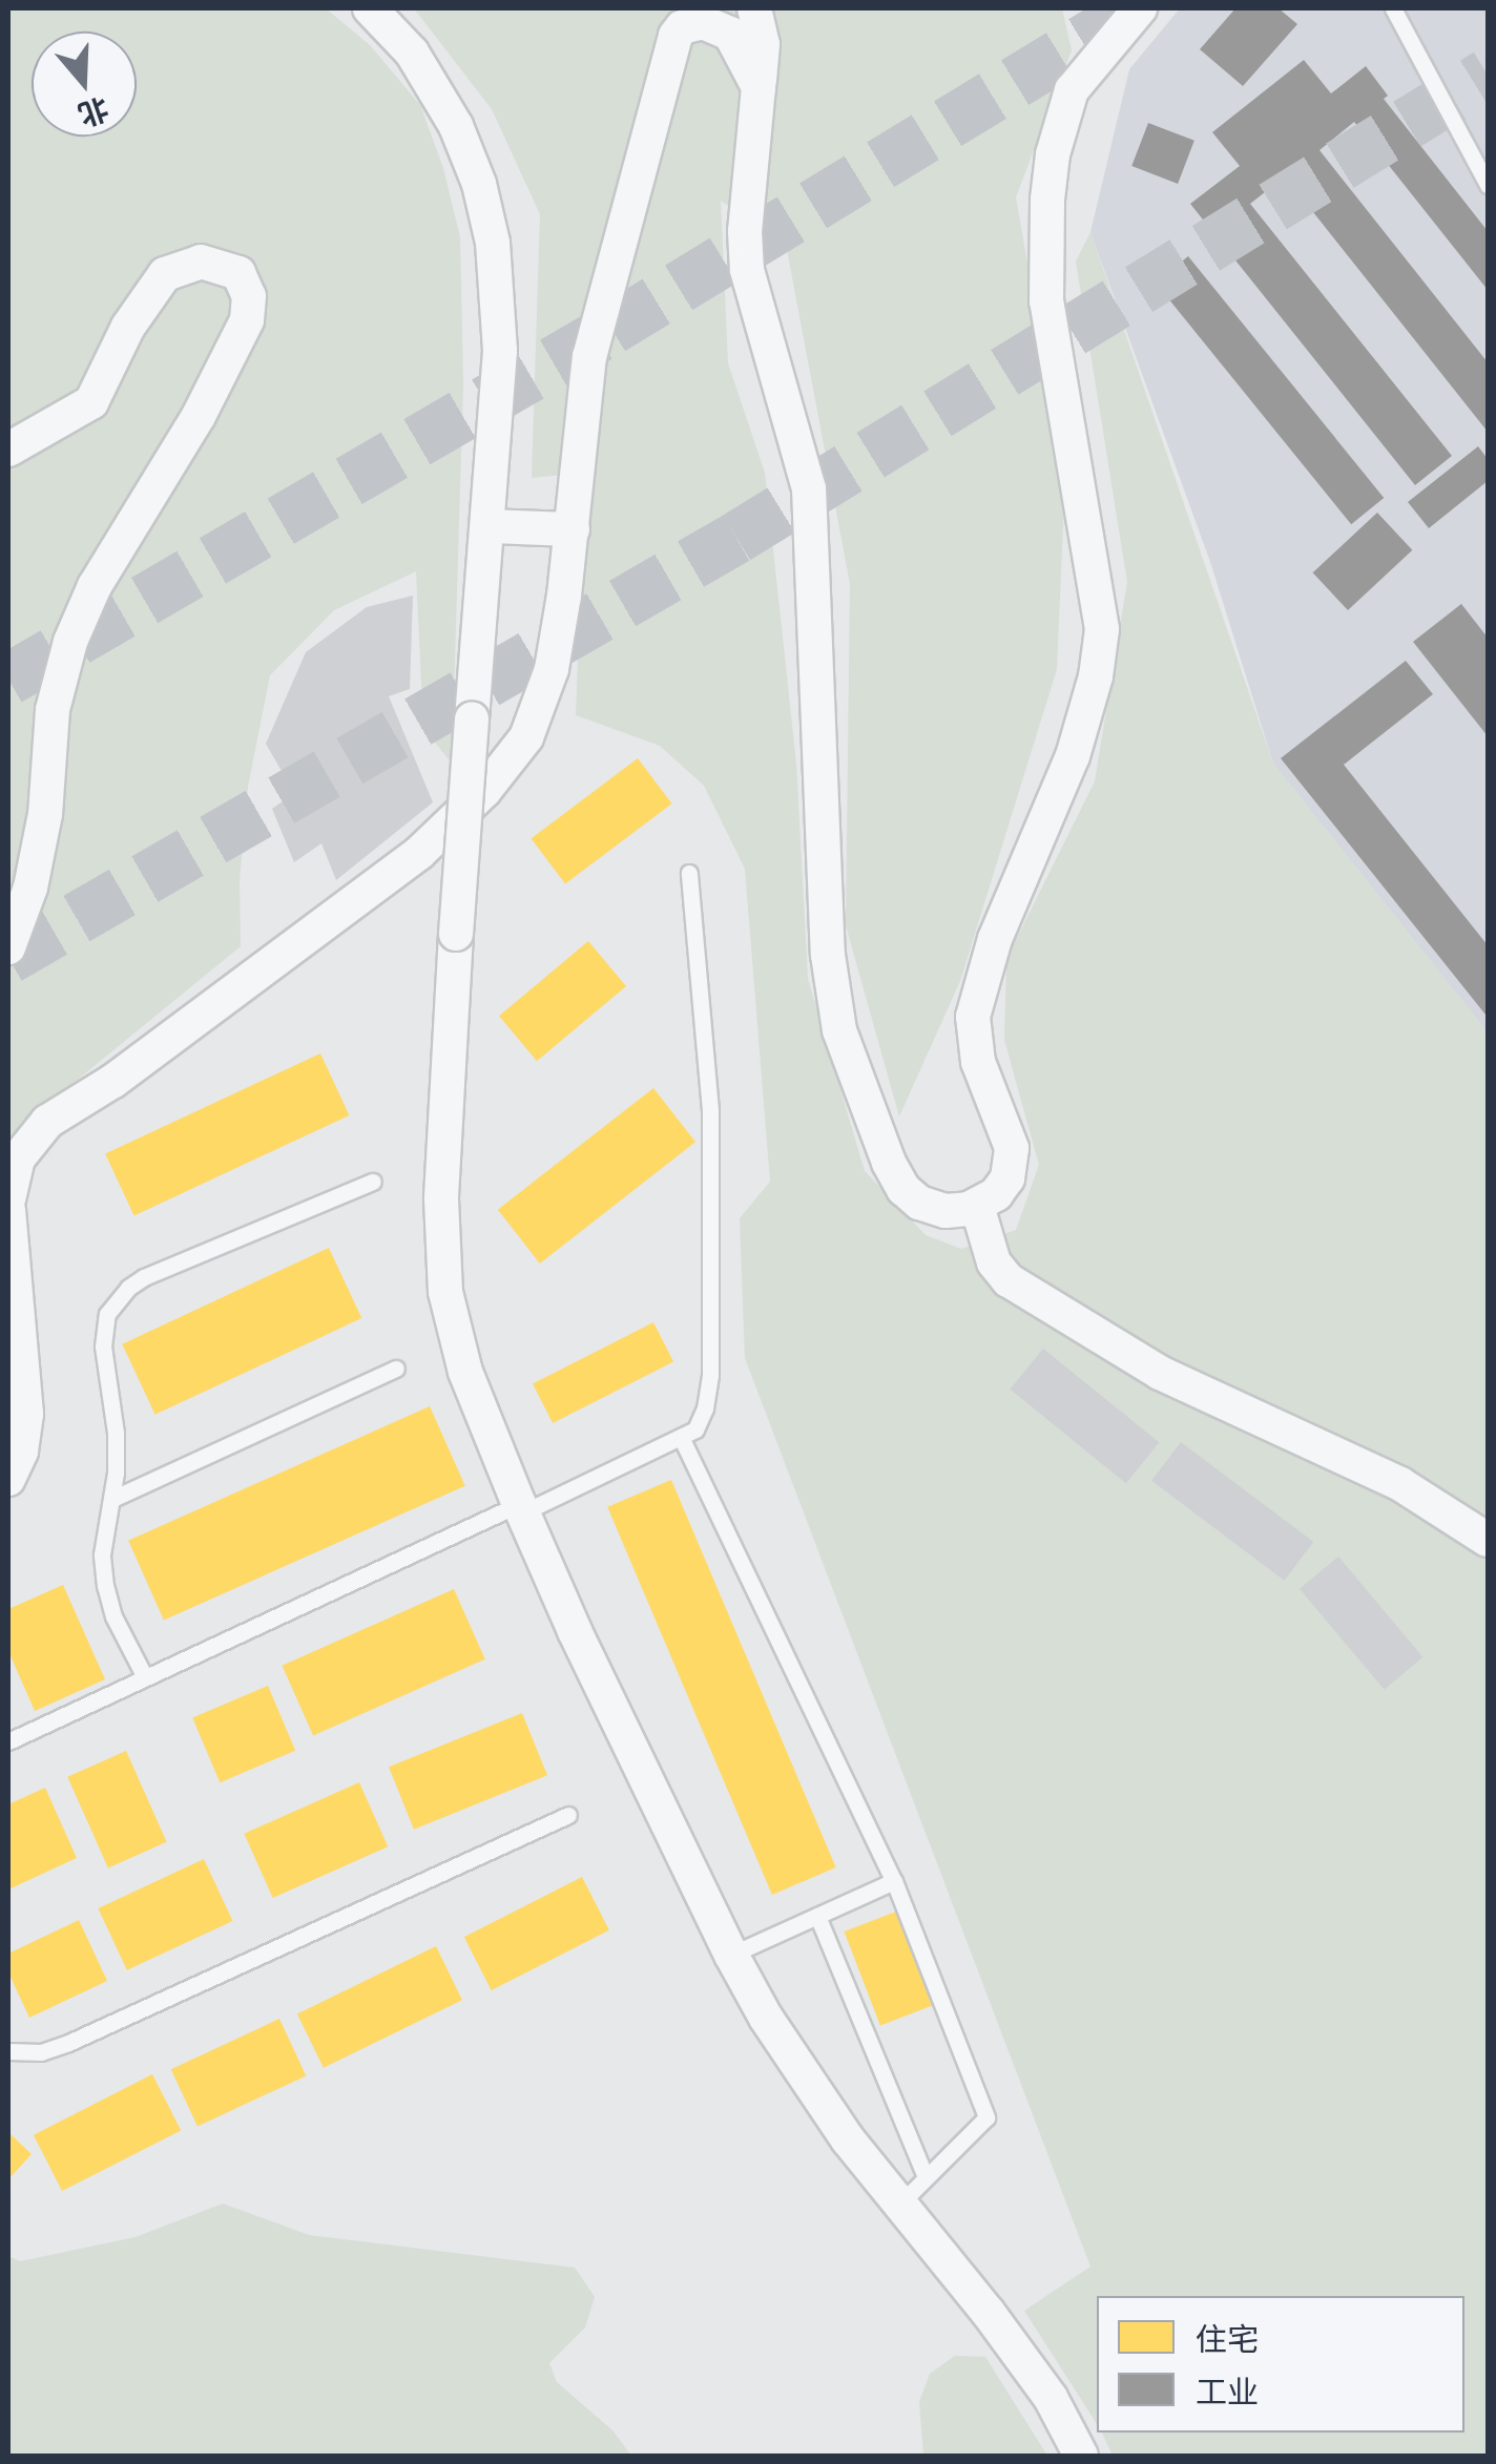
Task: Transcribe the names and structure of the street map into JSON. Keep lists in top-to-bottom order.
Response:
{
  "legend": ["住宅", "工业"],
  "north": "bottom"
}
